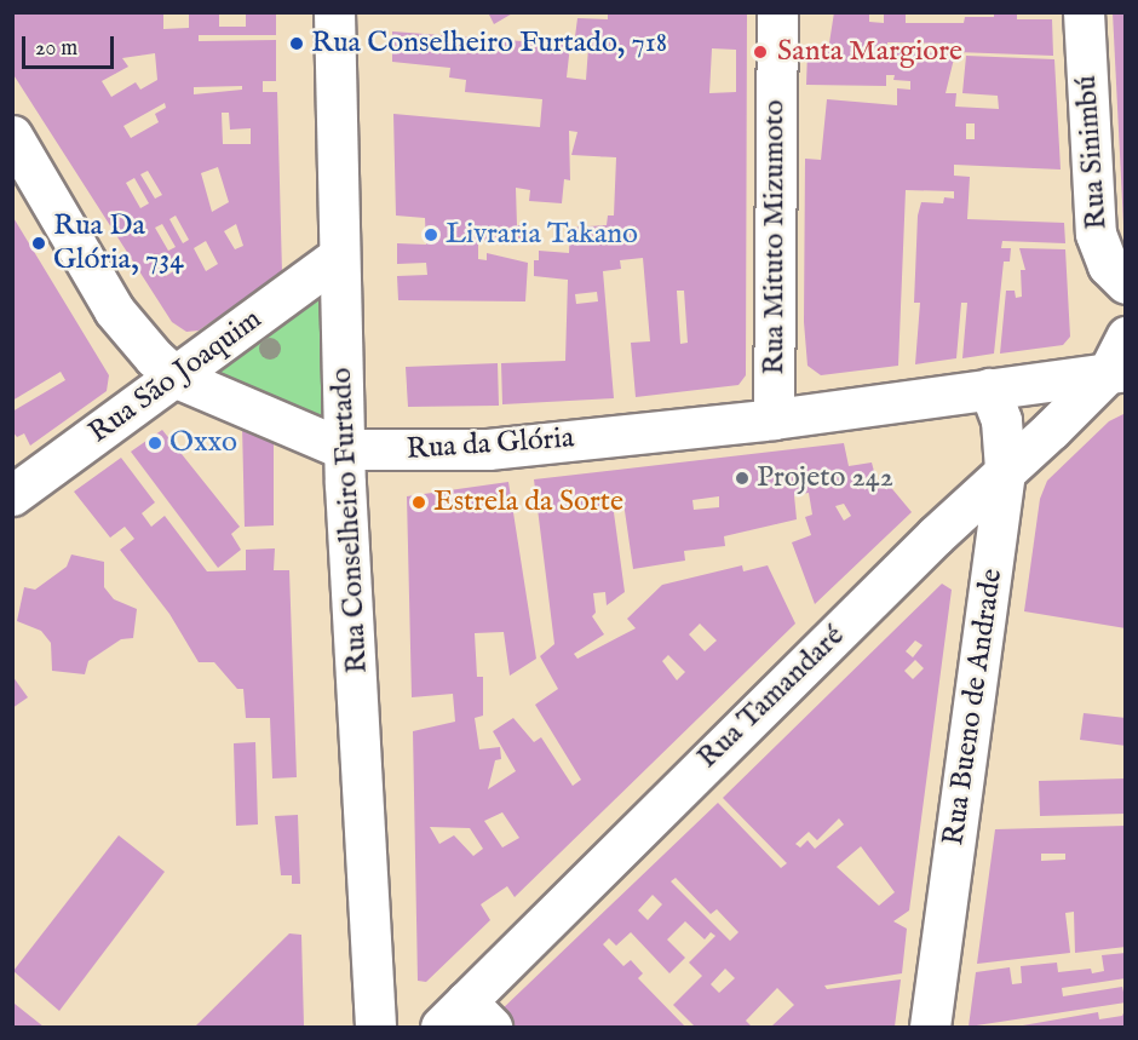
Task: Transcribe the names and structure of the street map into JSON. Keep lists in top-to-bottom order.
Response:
{
  "streets": {
    "street": [
      "Rua Sinimbú",
      "Rua Mituto Mizumoto",
      "Rua São Joaquim",
      "Rua da Glória",
      "Rua Conselheiro Furtado",
      "Rua Tamandaré",
      "Rua Bueno de Andrade"
    ]
  },
  "crossings": [
    ["Rua Mituto Mizumoto", "Rua da Glória"],
    ["Rua São Joaquim", "Rua da Glória"],
    ["Rua São Joaquim", "Rua Conselheiro Furtado"],
    ["Rua da Glória", "Rua Conselheiro Furtado"],
    ["Rua da Glória", "Rua Tamandaré"],
    ["Rua da Glória", "Rua Bueno de Andrade"],
    ["Rua Tamandaré", "Rua Bueno de Andrade"]
  ],
  "places": [
    "Rua Conselheiro Furtado, 718",
    "Santa Margiore",
    "Livraria Takano",
    "Rua Da Glória, 734",
    "Oxxo",
    "Projeto 242",
    "Estrela da Sorte"
  ],
  "scale_bar": "20 m"
}
